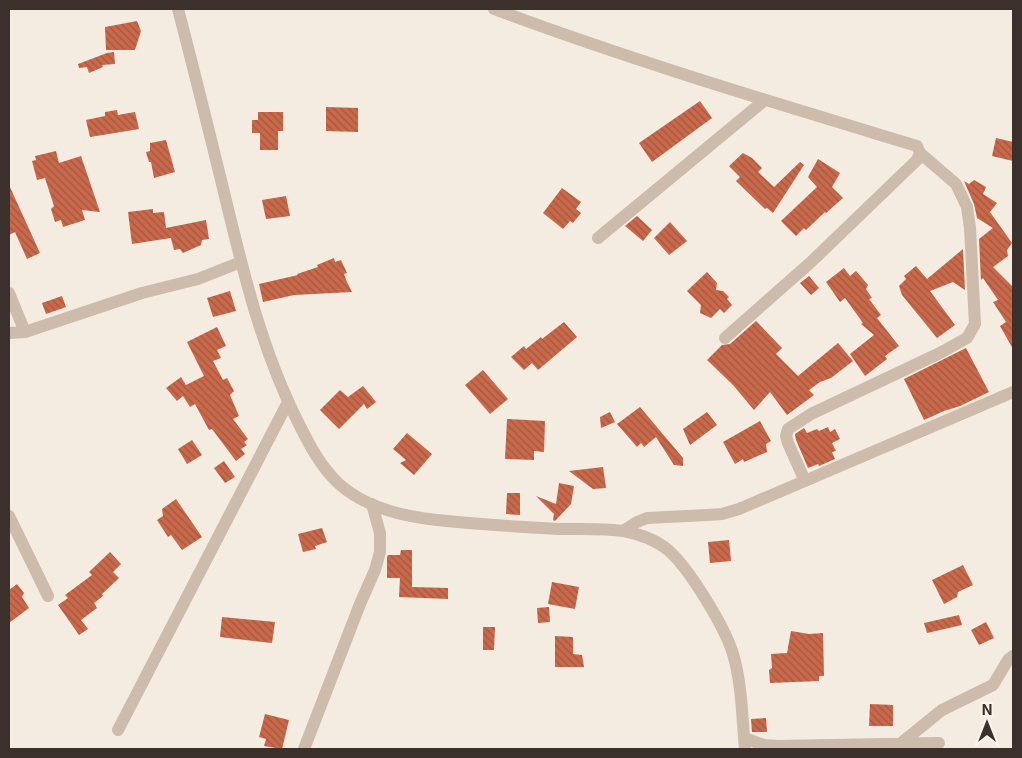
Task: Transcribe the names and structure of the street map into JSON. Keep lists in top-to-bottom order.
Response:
{
  "north": "top"
}
